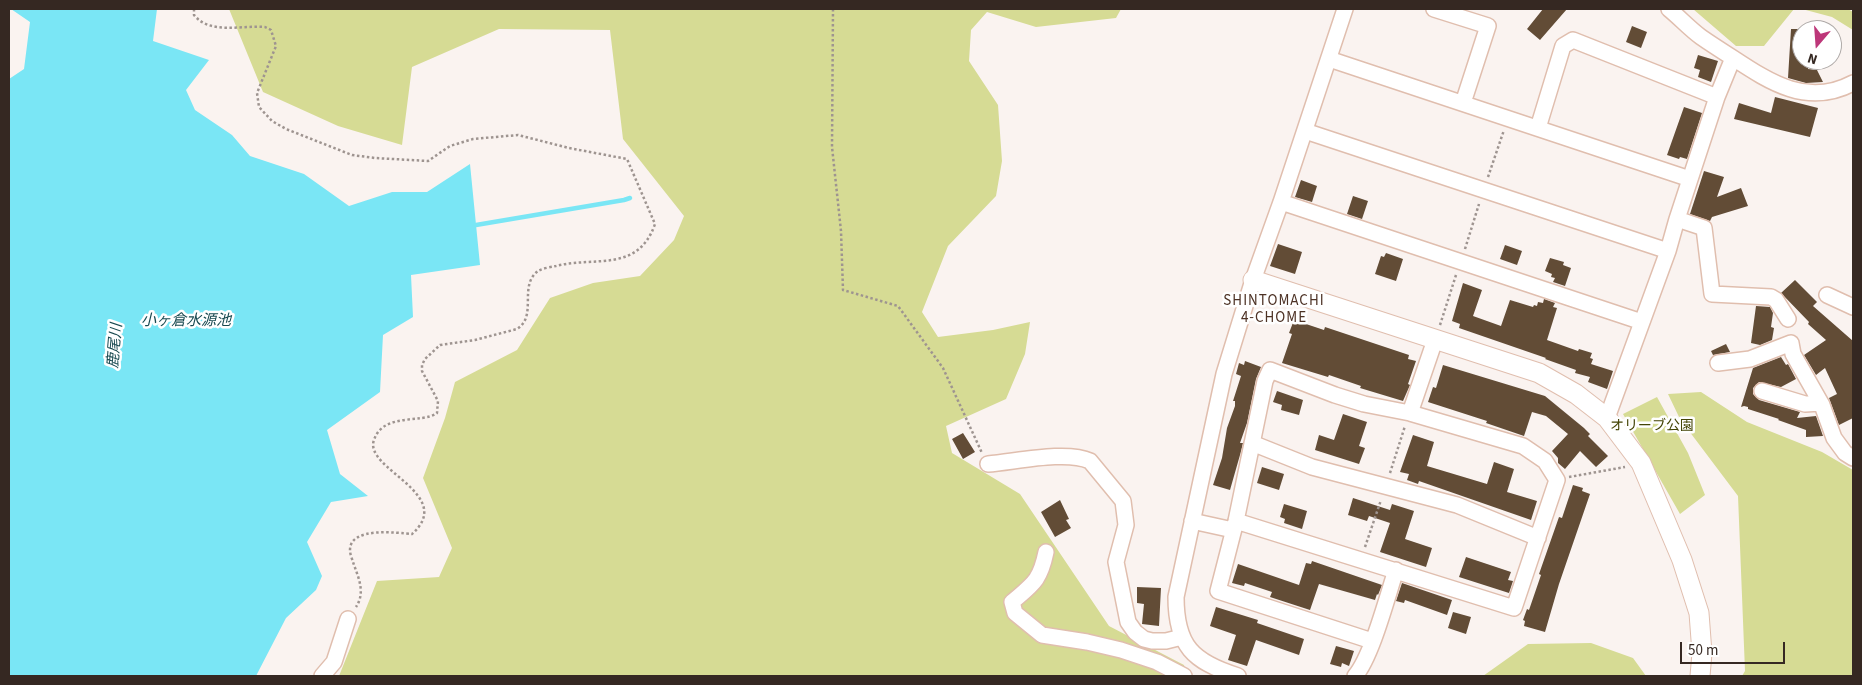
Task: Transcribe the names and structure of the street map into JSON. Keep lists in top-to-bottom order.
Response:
{
  "districts": ["SHINTOMACHI 4-CHOME"],
  "water": ["小ヶ倉水源池", "鹿尾川"],
  "parks": ["オリーブ公園"],
  "scale_bar": "50 m",
  "north": "bottom"
}
